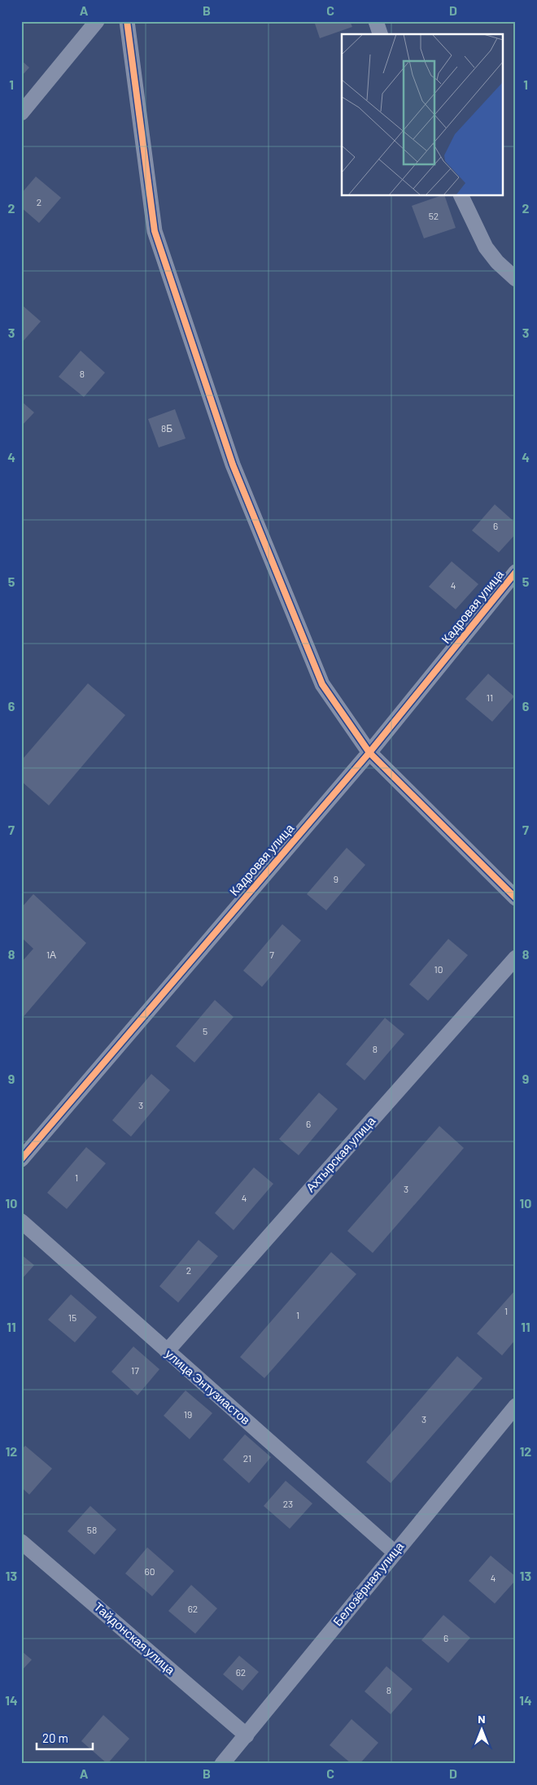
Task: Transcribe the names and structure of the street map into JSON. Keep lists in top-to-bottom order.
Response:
{
  "streets": {
    "street": [
      "Кадровая улица",
      "Ахтырская улица",
      "улица Энтузиастов",
      "Белозёрная улица",
      "Тайдонская улица"
    ]
  },
  "crossings": [
    ["Ахтырская улица", "улица Энтузиастов"],
    ["улица Энтузиастов", "Белозёрная улица"],
    ["Белозёрная улица", "Тайдонская улица"]
  ],
  "house_numbers": [
    "2",
    "52",
    "8",
    "8Б",
    "6",
    "4",
    "11",
    "9",
    "1А",
    "7",
    "10",
    "5",
    "8",
    "3",
    "6",
    "1",
    "3",
    "4",
    "2",
    "1",
    "1",
    "15",
    "17",
    "19",
    "3",
    "21",
    "23",
    "58",
    "60",
    "4",
    "62",
    "6",
    "62",
    "8"
  ],
  "scale_bar": "20 m",
  "north": "top",
  "grid": {
    "columns": [
      "A",
      "B",
      "C",
      "D"
    ],
    "rows": [
      "1",
      "2",
      "3",
      "4",
      "5",
      "6",
      "7",
      "8",
      "9",
      "10",
      "11",
      "12",
      "13",
      "14"
    ]
  }
}
